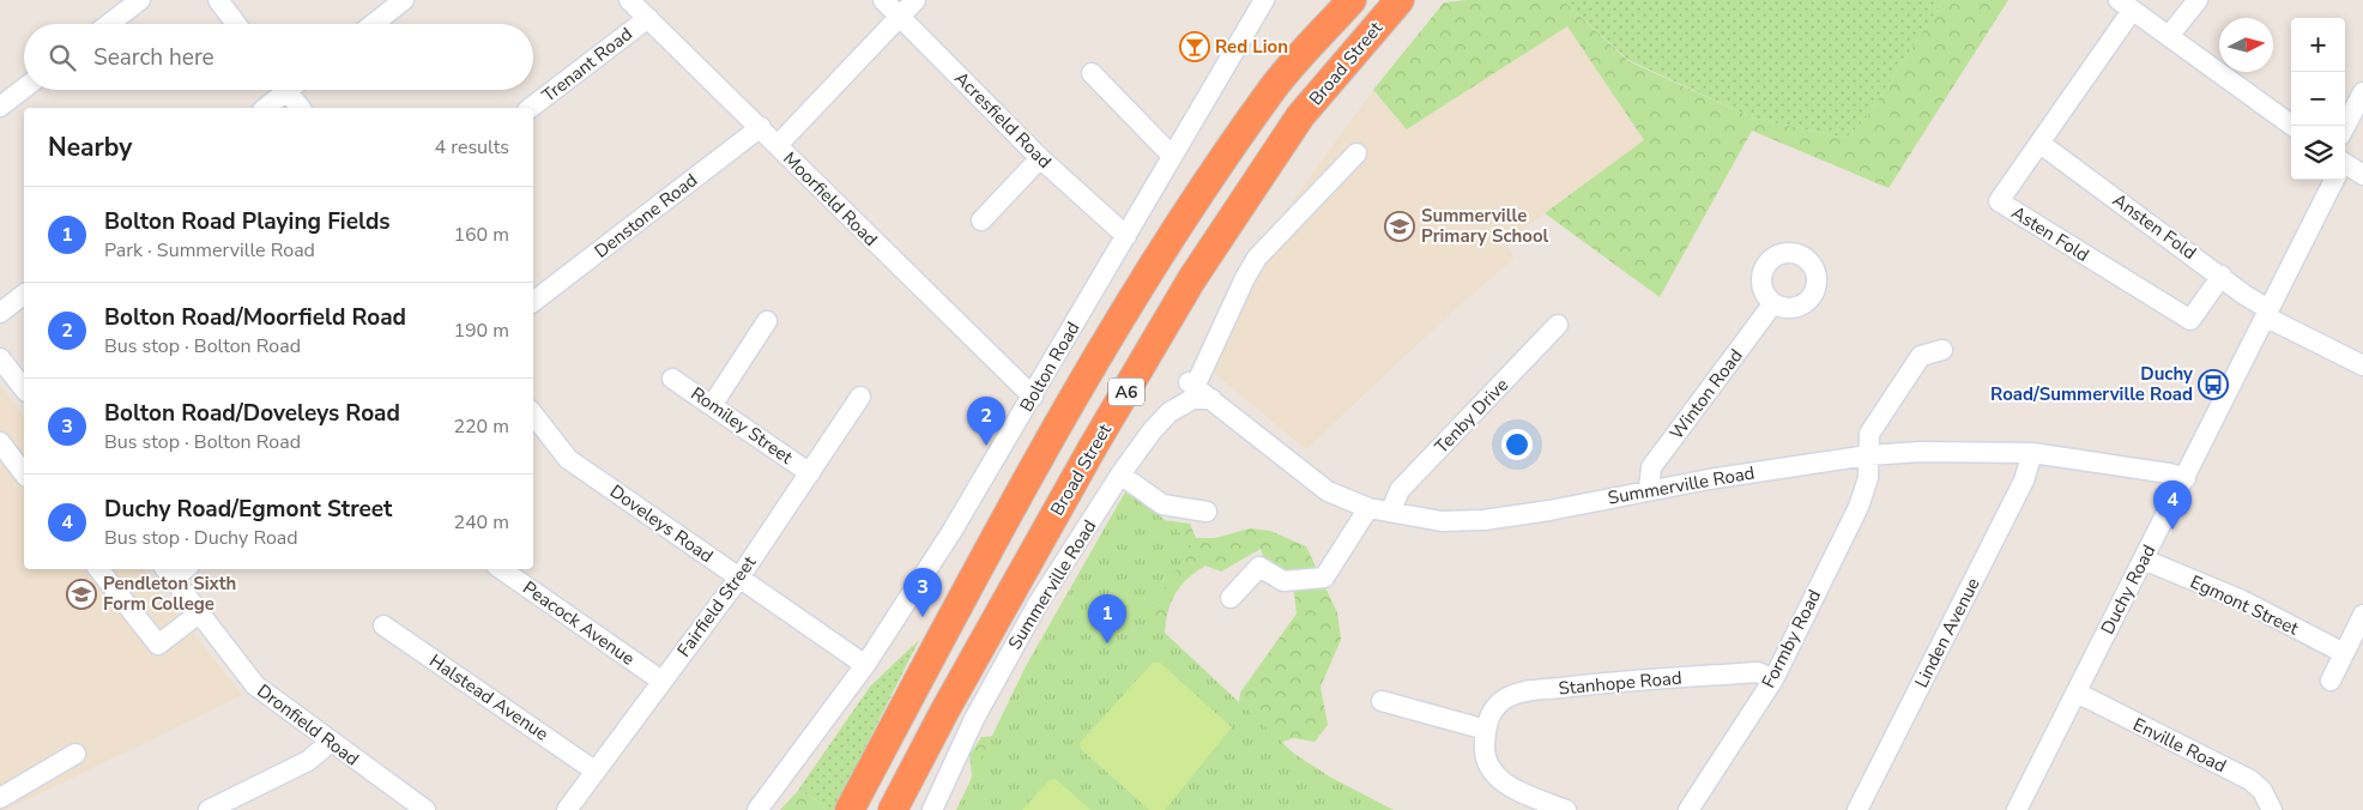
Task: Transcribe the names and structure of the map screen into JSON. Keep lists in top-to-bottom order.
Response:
{
  "streets": {
    "highway": ["Broad Street", "A6"],
    "street": [
      "Trenant Road",
      "Acresfield Road",
      "Moorfield Road",
      "Denstone Road",
      "Ansten Fold",
      "Asten Fold",
      "Bolton Road",
      "Winton Road",
      "Tenby Drive",
      "Romiley Street",
      "Summerville Road",
      "Doveleys Road",
      "Duchy Road",
      "Egmont Street",
      "Fairfield Street",
      "Peacock Avenue",
      "Linden Avenue",
      "Formby Road",
      "Stanhope Road",
      "Halstead Avenue",
      "Dronfield Road",
      "Enville Road"
    ]
  },
  "crossings": [
    ["Broad Street", "A6"],
    ["Trenant Road", "Moorfield Road"],
    ["Acresfield Road", "Bolton Road"],
    ["Moorfield Road", "Denstone Road"],
    ["Moorfield Road", "Bolton Road"],
    ["Ansten Fold", "Asten Fold"],
    ["Ansten Fold", "Duchy Road"],
    ["Bolton Road", "Doveleys Road"],
    ["Winton Road", "Summerville Road"],
    ["Tenby Drive", "Summerville Road"],
    ["Romiley Street", "Fairfield Street"],
    ["Summerville Road", "Duchy Road"],
    ["Summerville Road", "Linden Avenue"],
    ["Summerville Road", "Formby Road"],
    ["Doveleys Road", "Fairfield Street"],
    ["Duchy Road", "Egmont Street"],
    ["Duchy Road", "Enville Road"],
    ["Fairfield Street", "Peacock Avenue"],
    ["Fairfield Street", "Halstead Avenue"],
    ["Formby Road", "Stanhope Road"]
  ],
  "places": {
    "bar": ["Red Lion"],
    "school or university": ["Summerville Primary School", "Pendleton Sixth Form College"],
    "bus stop": ["Duchy Road/Summerville Road"]
  },
  "north": "right",
  "page": {
    "map_buttons": ["+", "−"],
    "search": "Search here",
    "heading": ["Nearby", "4 results"],
    "list": [
      {
        "mark": "1",
        "name": "Bolton Road Playing Fields",
        "note": "Park · Summerville Road",
        "value": "160 m"
      },
      {
        "mark": "2",
        "name": "Bolton Road/Moorfield Road",
        "note": "Bus stop · Bolton Road",
        "value": "190 m"
      },
      {
        "mark": "3",
        "name": "Bolton Road/Doveleys Road",
        "note": "Bus stop · Bolton Road",
        "value": "220 m"
      },
      {
        "mark": "4",
        "name": "Duchy Road/Egmont Street",
        "note": "Bus stop · Duchy Road",
        "value": "240 m"
      }
    ],
    "pins": [
      "2",
      "4",
      "3",
      "1"
    ]
  }
}
